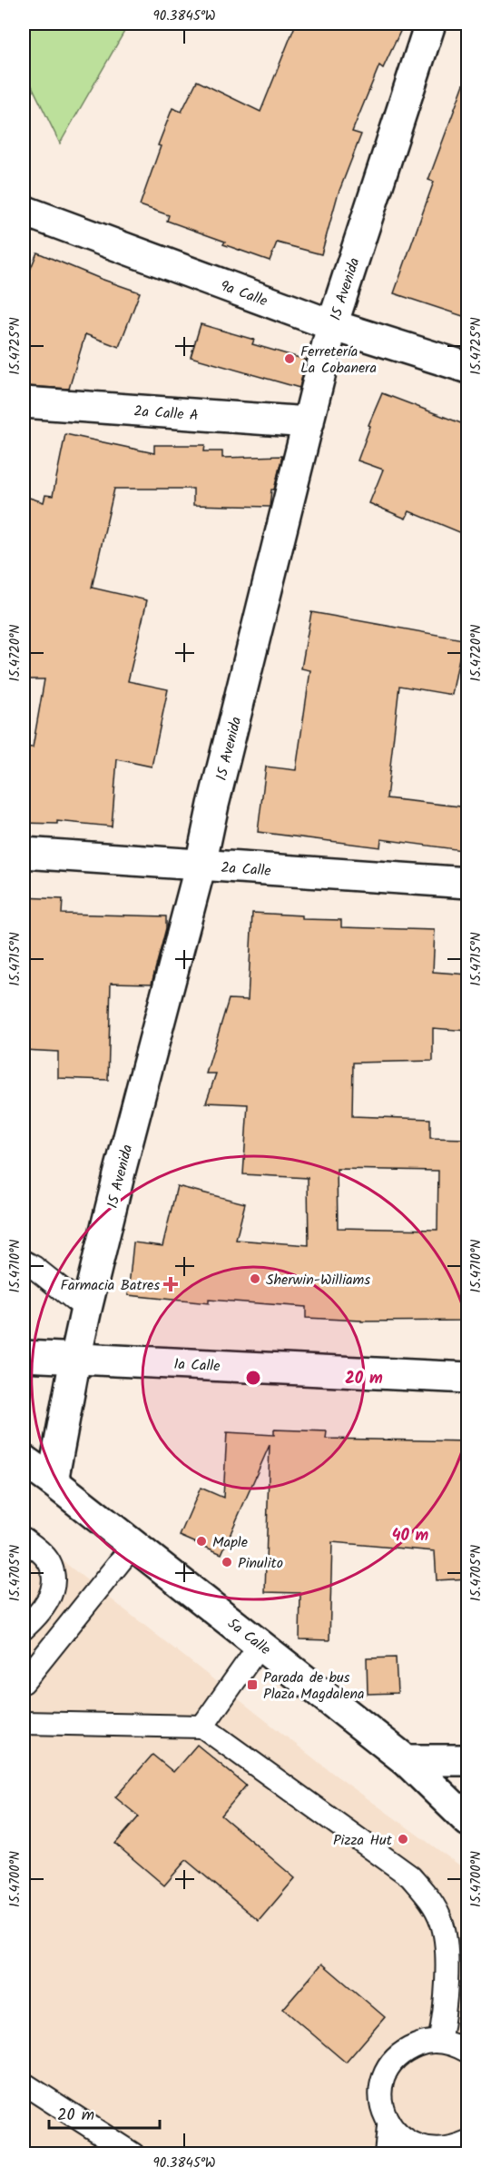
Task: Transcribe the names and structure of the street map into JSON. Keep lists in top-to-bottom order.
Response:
{
  "streets": {
    "street": [
      "15 Avenida",
      "9a Calle",
      "2a Calle A",
      "2a Calle",
      "1a Calle",
      "5a Calle"
    ]
  },
  "crossings": [
    ["15 Avenida", "9a Calle"],
    ["15 Avenida", "2a Calle A"],
    ["15 Avenida", "2a Calle"],
    ["15 Avenida", "1a Calle"],
    ["15 Avenida", "5a Calle"]
  ],
  "places": {
    "other": [
      "Ferretería La Cobanera",
      "Sherwin-Williams",
      "Maple",
      "Pinulito",
      "Pizza Hut"
    ],
    "health": ["Farmacia Batres"],
    "transit": ["Parada de bus Plaza Magdalena"]
  },
  "scale_bar": "20 m",
  "coordinates": [
    "90.3845°W",
    "15.4725°N",
    "15.4720°N",
    "15.4715°N",
    "15.4710°N",
    "15.4705°N",
    "15.4700°N"
  ],
  "rings": ["20 m", "40 m"]
}
